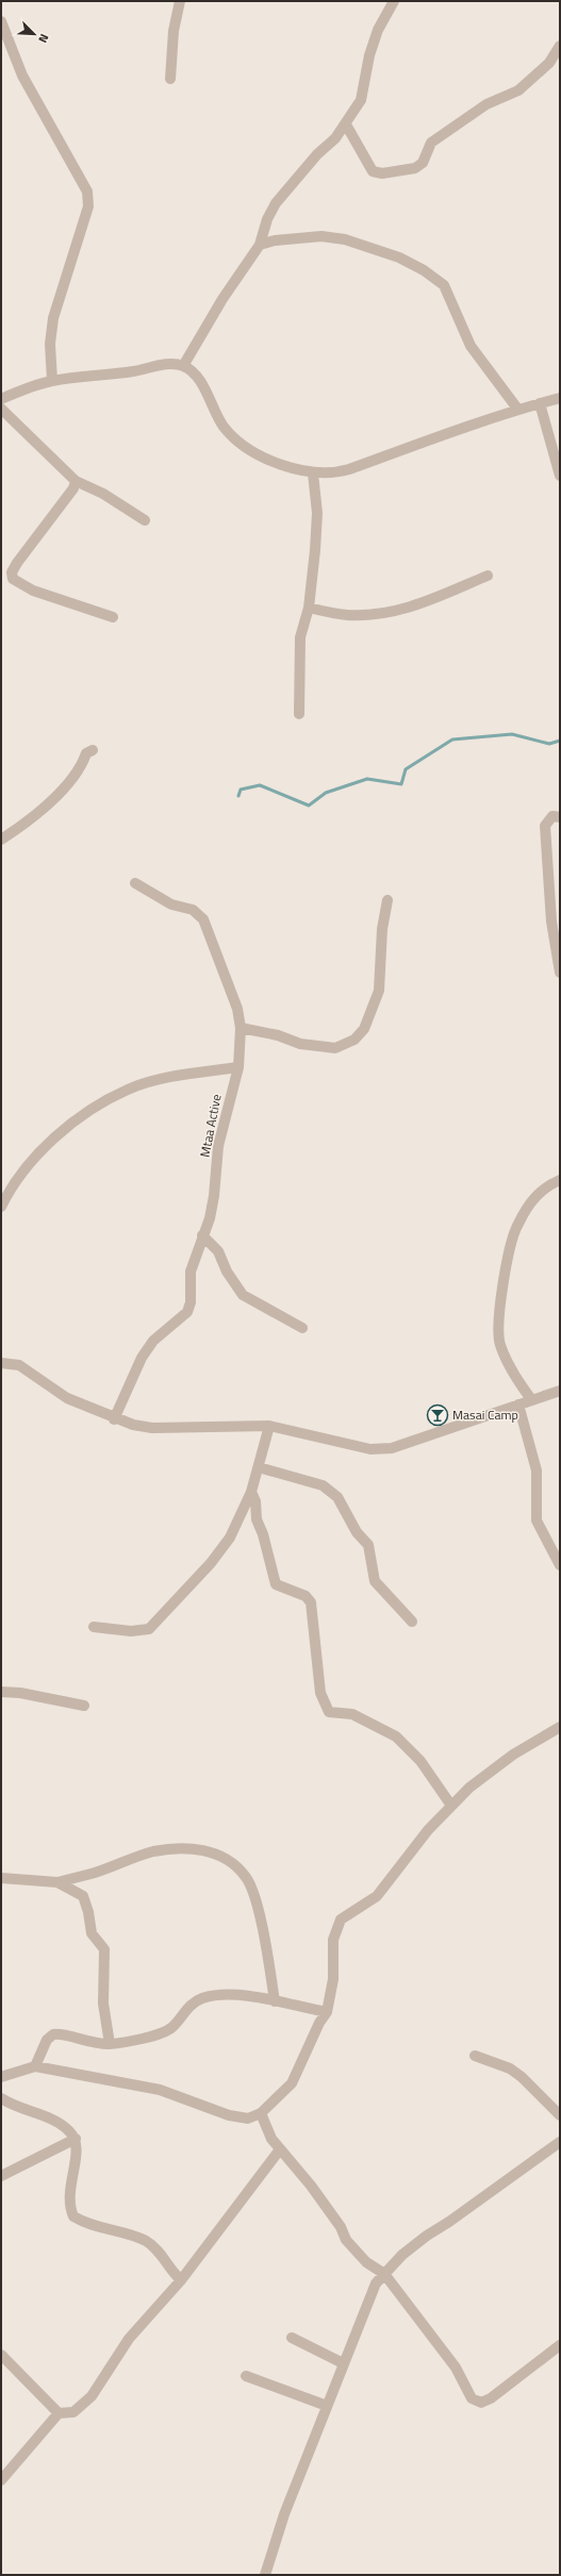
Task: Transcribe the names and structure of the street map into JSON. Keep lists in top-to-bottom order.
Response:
{
  "streets": {
    "street": ["Mtaa Active"]
  },
  "places": {
    "bar": ["Masai Camp"]
  },
  "north": "bottom right"
}
